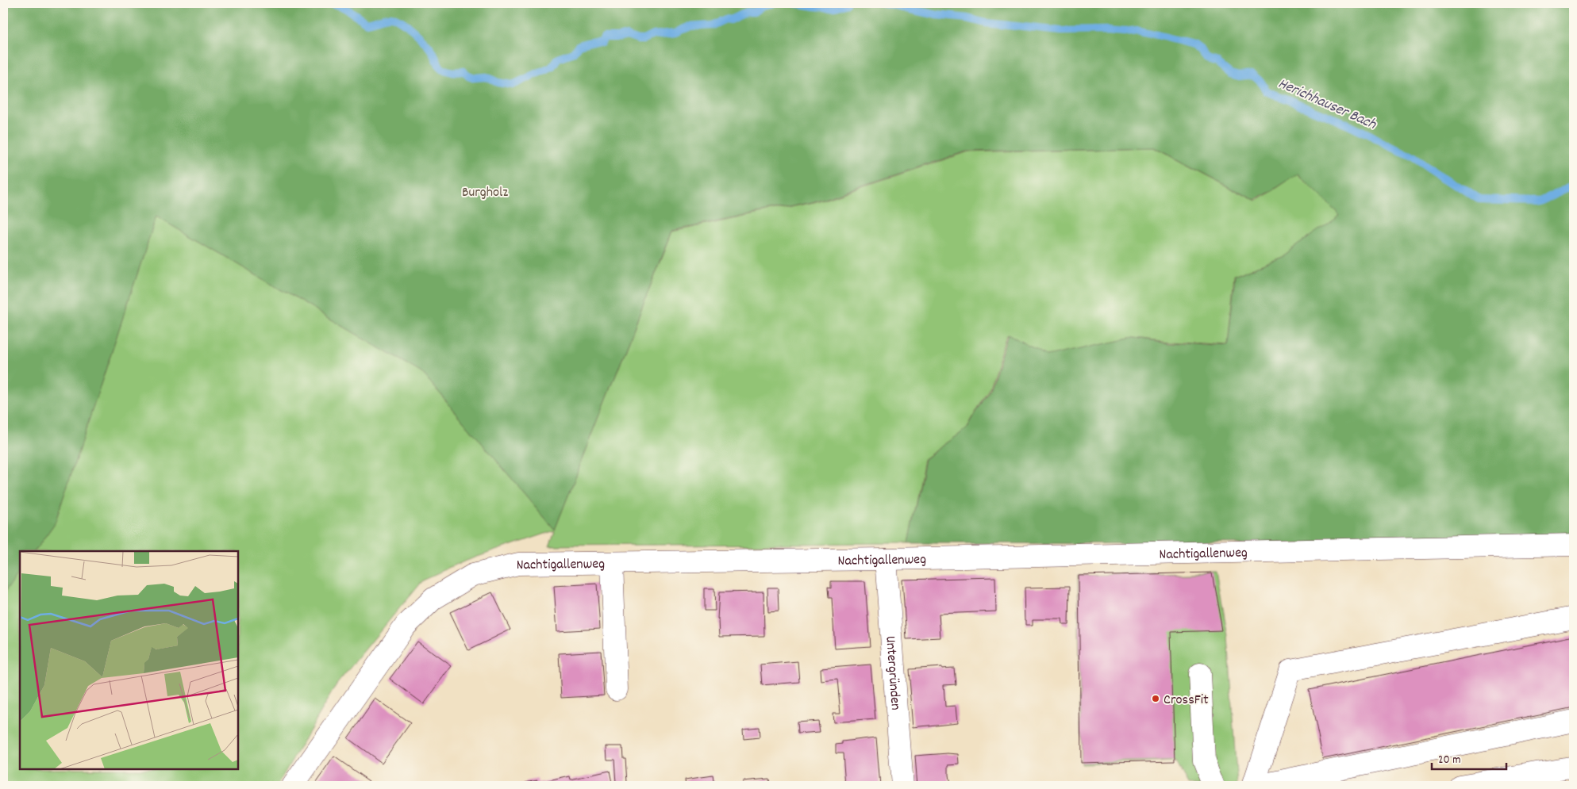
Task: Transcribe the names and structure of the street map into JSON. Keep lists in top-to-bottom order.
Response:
{
  "streets": {
    "street": ["Nachtigallenweg", "Untergründen"]
  },
  "crossings": [
    ["Nachtigallenweg", "Untergründen"]
  ],
  "water": ["Herichhauser Bach"],
  "parks": ["Burgholz"],
  "places": ["CrossFit"],
  "scale_bar": "20 m"
}
